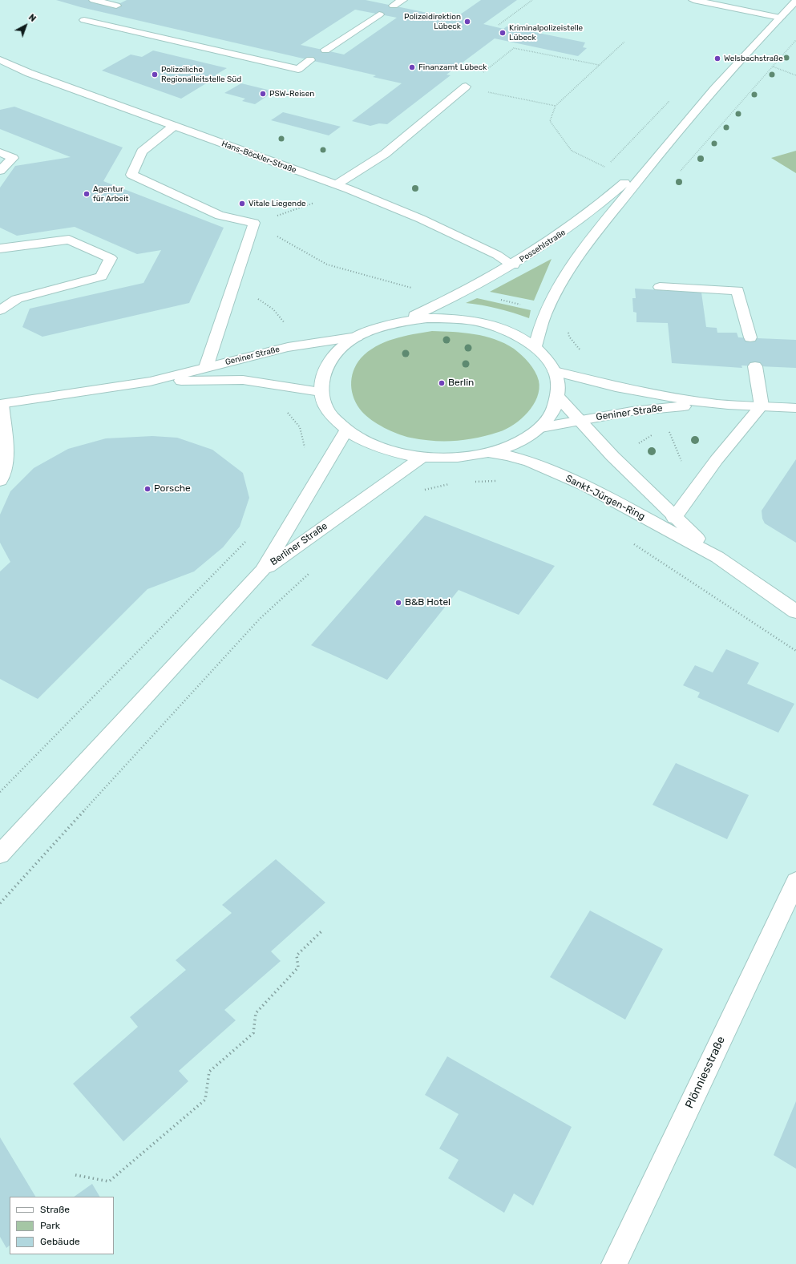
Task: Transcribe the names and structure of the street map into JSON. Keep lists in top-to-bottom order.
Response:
{
  "streets": {
    "main road": [
      "Hans-Böckler-Straße",
      "Possehlstraße",
      "Geniner Straße",
      "Sankt-Jürgen-Ring",
      "Berliner Straße",
      "Plönniesstraße"
    ]
  },
  "crossings": [
    ["Hans-Böckler-Straße", "Possehlstraße"],
    ["Geniner Straße", "Sankt-Jürgen-Ring"]
  ],
  "places": [
    "Polizeidirektion Lübeck",
    "Kriminalpolizeistelle Lübeck",
    "Welsbachstraße",
    "Finanzamt Lübeck",
    "Polizeiliche Regionalleitstelle Süd",
    "PSW-Reisen",
    "Agentur für Arbeit",
    "Vitale Liegende",
    "Berlin",
    "Porsche",
    "B&B Hotel"
  ],
  "legend": ["Straße", "Park", "Gebäude"],
  "north": "top right"
}
